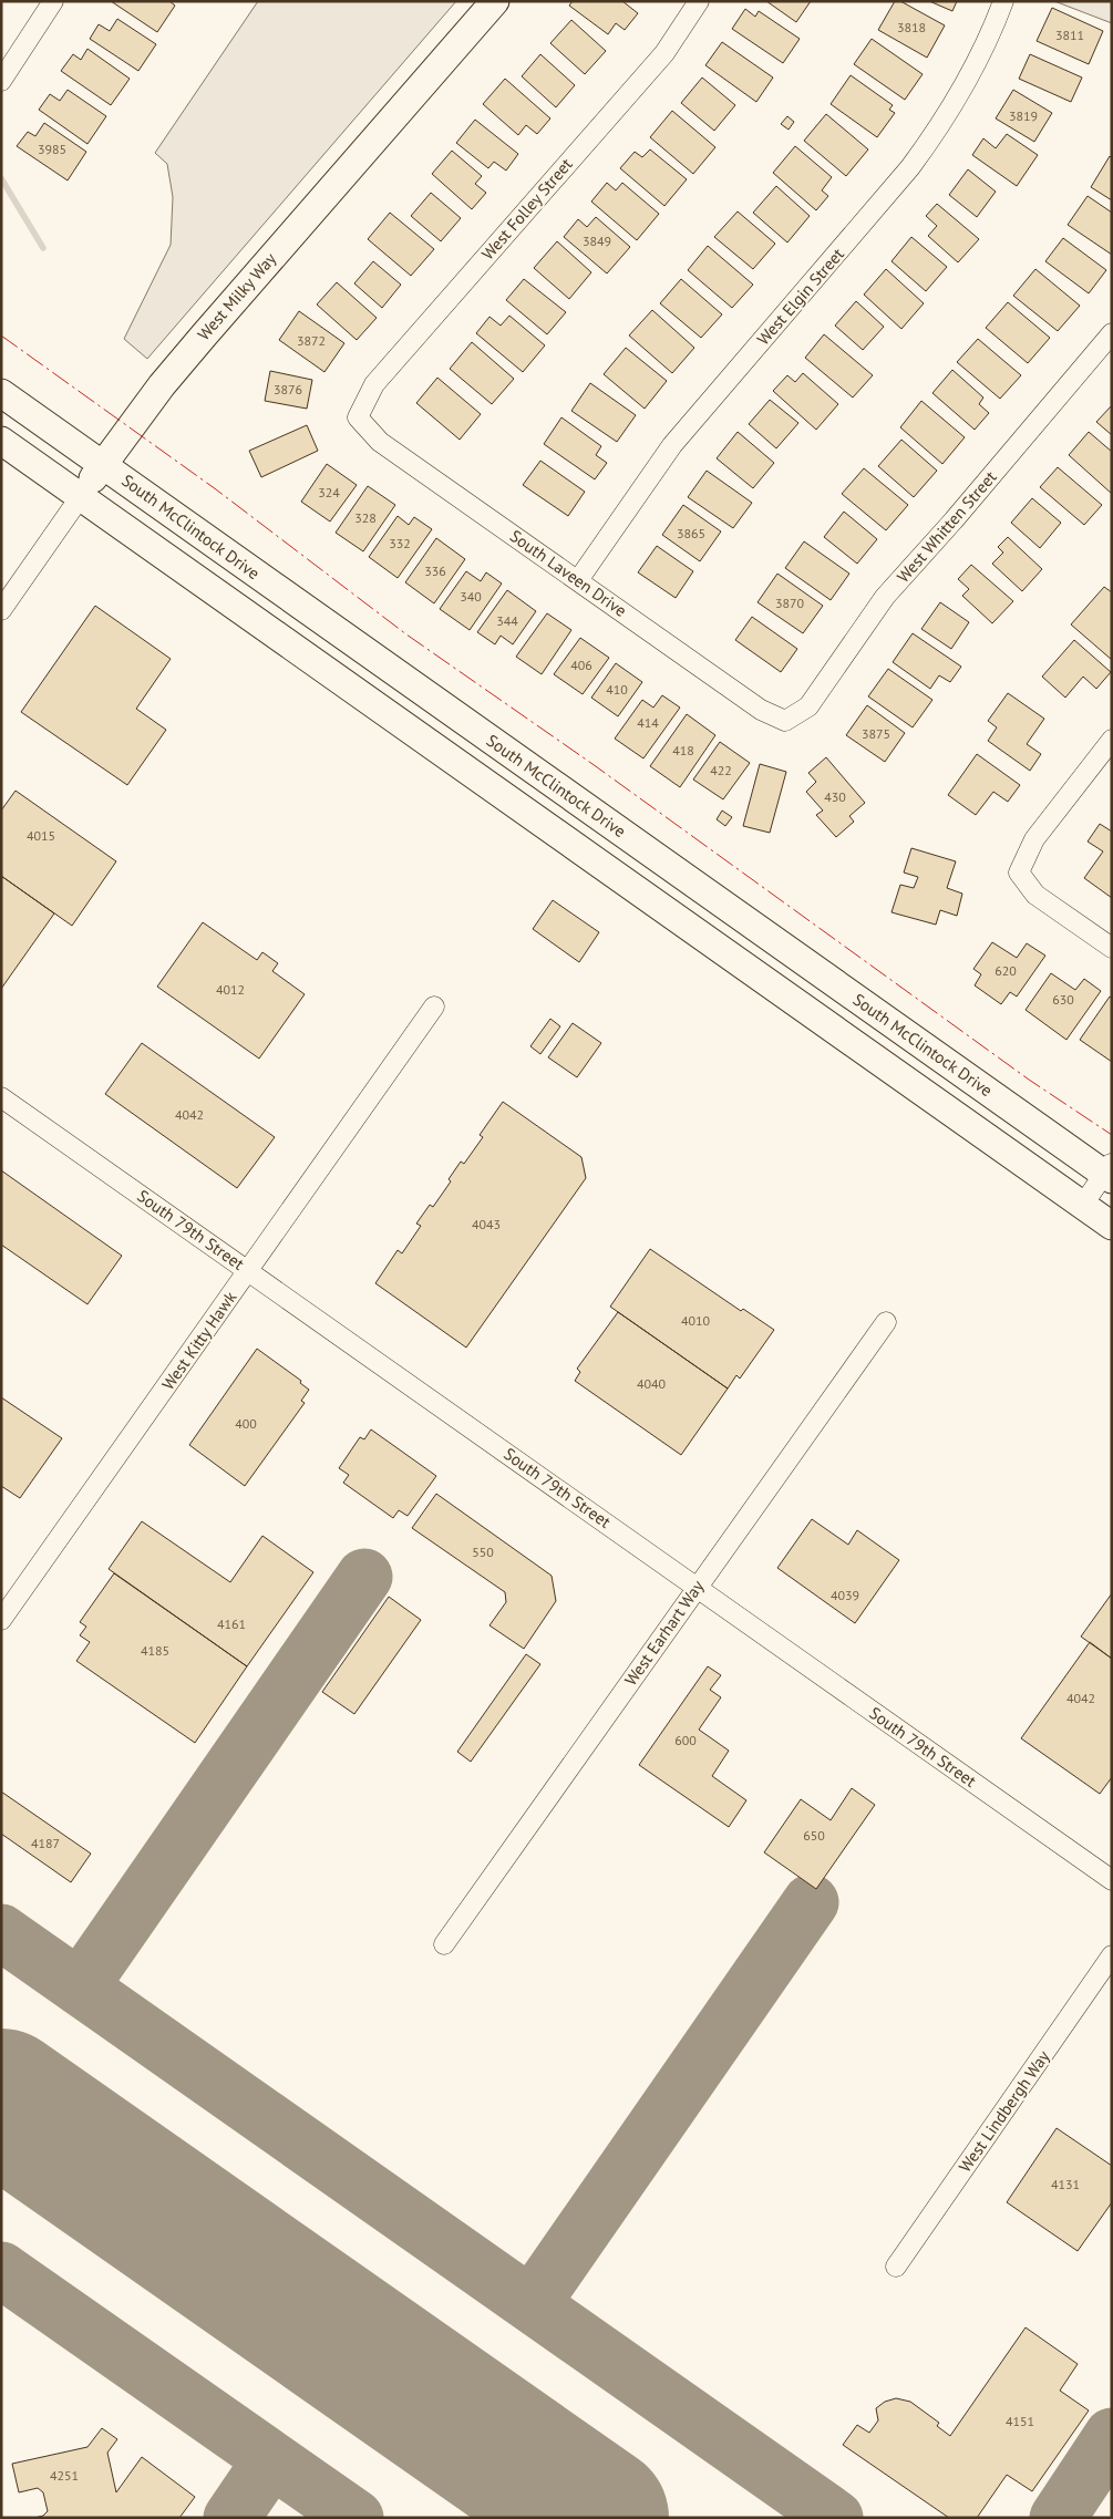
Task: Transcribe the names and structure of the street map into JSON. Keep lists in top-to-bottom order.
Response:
{
  "streets": {
    "main road": ["West Milky Way", "South McClintock Drive"],
    "street": [
      "West Folley Street",
      "West Elgin Street",
      "West Whitten Street",
      "South Laveen Drive",
      "South 79th Street",
      "West Kitty Hawk",
      "West Earhart Way",
      "West Lindbergh Way"
    ]
  },
  "crossings": [
    ["West Folley Street", "South Laveen Drive"],
    ["West Milky Way", "South McClintock Drive"],
    ["West Elgin Street", "South Laveen Drive"],
    ["West Whitten Street", "South Laveen Drive"],
    ["South 79th Street", "West Kitty Hawk"],
    ["South 79th Street", "West Earhart Way"]
  ],
  "house_numbers": [
    "3818",
    "3811",
    "3819",
    "3985",
    "3849",
    "3872",
    "3876",
    "324",
    "328",
    "3865",
    "332",
    "336",
    "340",
    "3870",
    "344",
    "406",
    "410",
    "414",
    "3875",
    "418",
    "422",
    "430",
    "4015",
    "620",
    "4012",
    "630",
    "4042",
    "4043",
    "4010",
    "4040",
    "400",
    "550",
    "4039",
    "4161",
    "4185",
    "4042",
    "600",
    "650",
    "4187",
    "4131",
    "4151",
    "4251"
  ]
}
